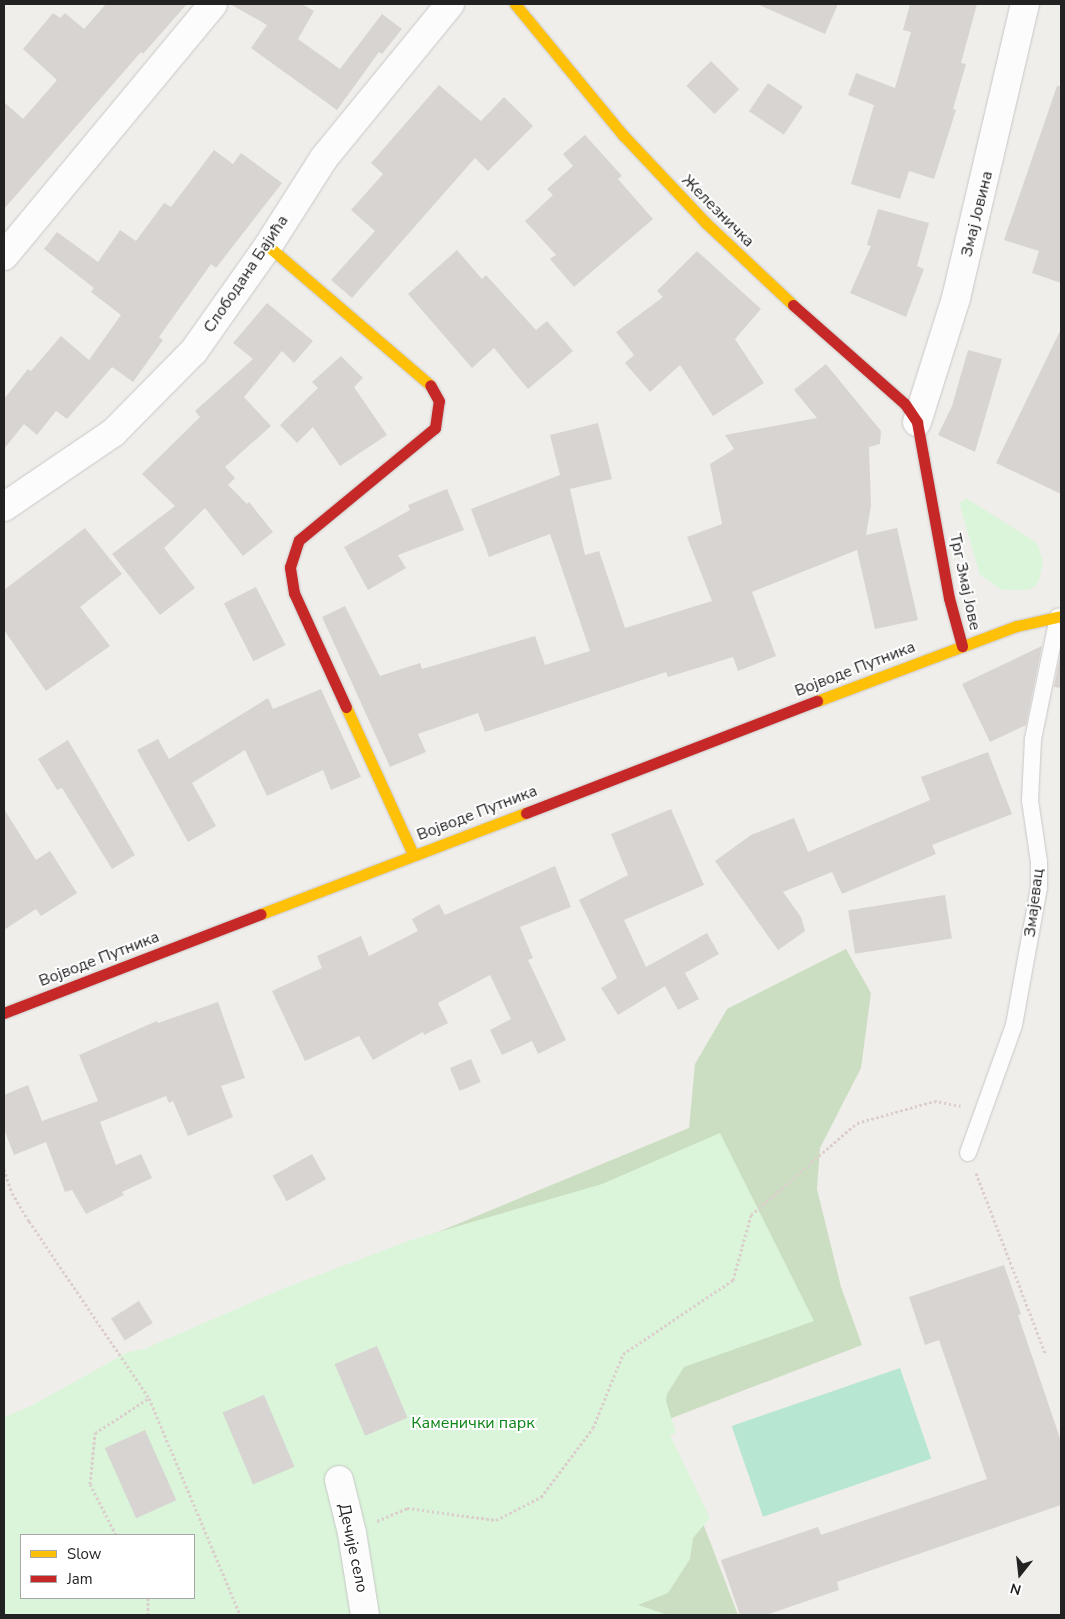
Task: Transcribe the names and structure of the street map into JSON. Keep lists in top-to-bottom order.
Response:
{
  "streets": {
    "street": [
      "Железничка",
      "Змај Јовина",
      "Слободана Бајића",
      "Трг Змај Јове",
      "Војводе Путника",
      "Дечије село"
    ],
    "lane": ["Змајевац"]
  },
  "crossings": [
    ["Железничка", "Змај Јовина"],
    ["Железничка", "Трг Змај Јове"],
    ["Змај Јовина", "Трг Змај Јове"],
    ["Трг Змај Јове", "Војводе Путника"],
    ["Трг Змај Јове", "Змајевац"]
  ],
  "parks": ["Каменички парк"],
  "legend": ["Slow", "Jam"],
  "north": "bottom"
}
